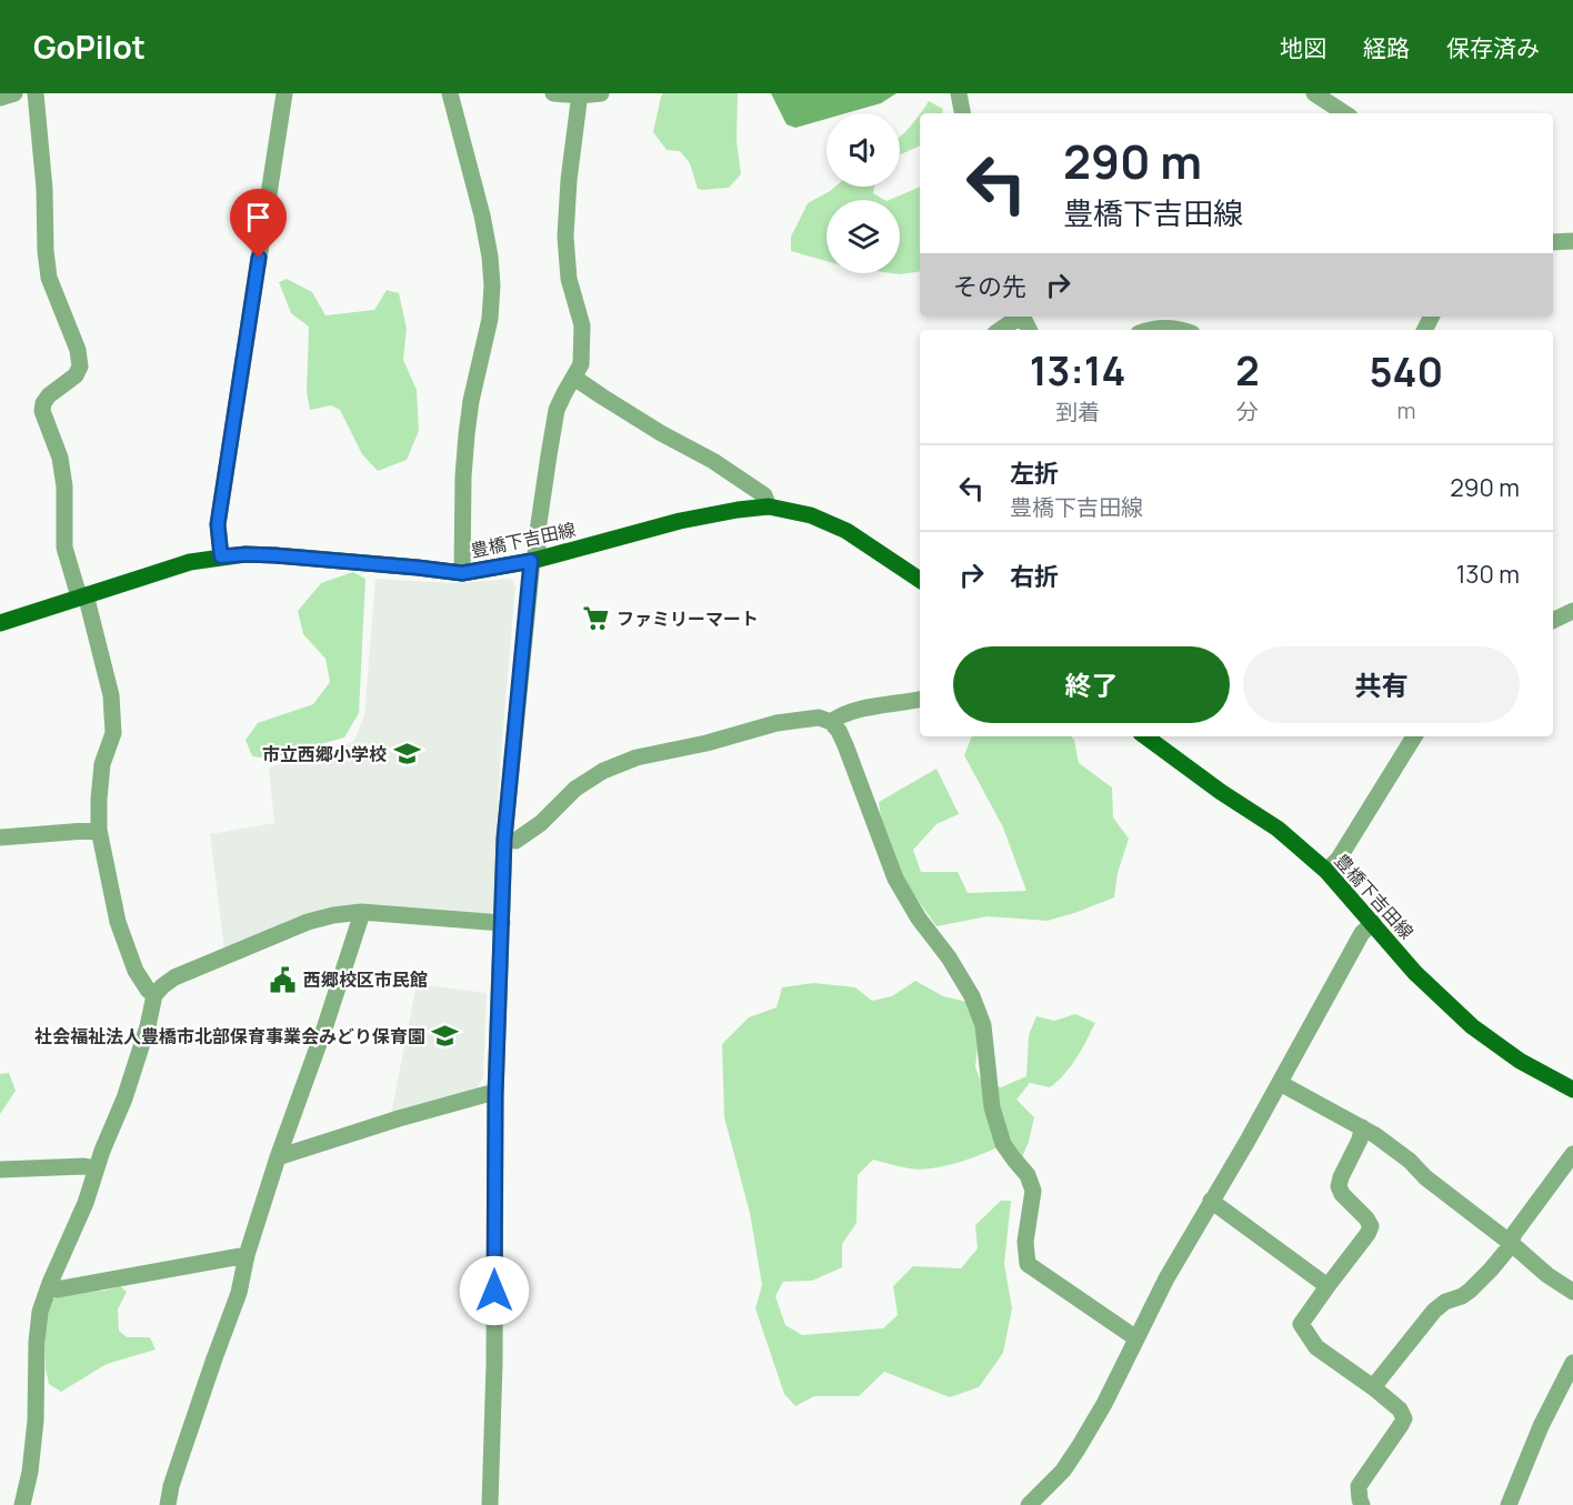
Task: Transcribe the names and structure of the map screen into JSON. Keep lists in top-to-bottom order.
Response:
{
  "streets": {
    "main road": ["豊橋下吉田線"]
  },
  "places": {
    "supermarket": ["ファミリーマート"],
    "school or university": ["市立西郷小学校", "社会福祉法人豊橋市北部保育事業会みどり保育園"],
    "public building": ["西郷校区市民館"]
  },
  "page": {
    "header": "GoPilot",
    "nav": ["地図", "経路", "保存済み"],
    "turn": ["290 m", "豊橋下吉田線"],
    "then": "その先",
    "eta": [
      "13:14",
      "到着",
      "2",
      "分",
      "540",
      "m"
    ],
    "list": [
      {
        "name": "左折",
        "note": "豊橋下吉田線",
        "value": "290 m"
      },
      {
        "name": "右折",
        "value": "130 m"
      }
    ],
    "buttons": ["終了", "共有"]
  }
}
